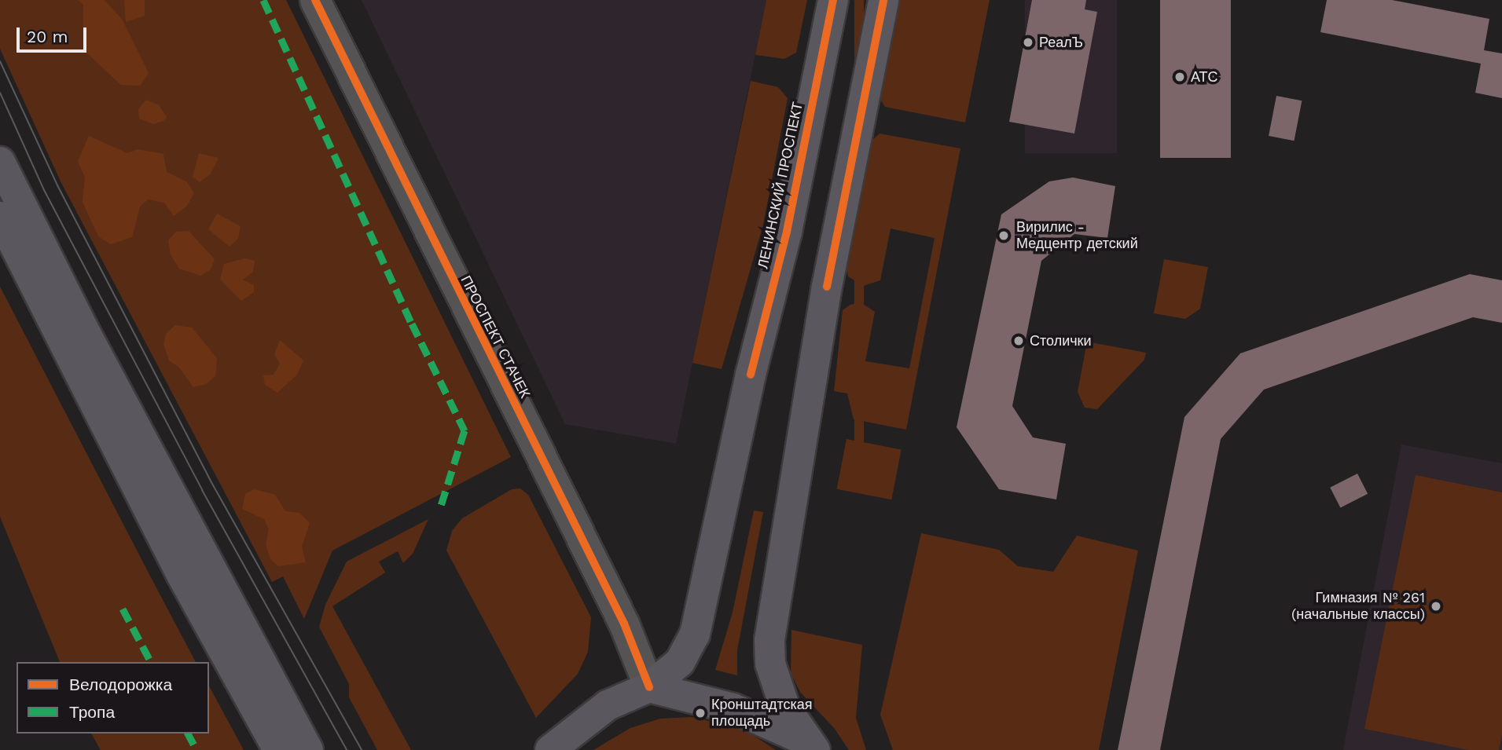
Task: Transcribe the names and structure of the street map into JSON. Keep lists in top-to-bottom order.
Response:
{
  "streets": {
    "main road": ["ЛЕНИНСКИЙ ПРОСПЕКТ"],
    "street": ["ПРОСПЕКТ СТАЧЕК"]
  },
  "crossings": [
    ["ЛЕНИНСКИЙ ПРОСПЕКТ", "ПРОСПЕКТ СТАЧЕК"]
  ],
  "places": [
    "РеалЪ",
    "АТС",
    "Вирилис - Медцентр детский",
    "Столички",
    "Гимназия № 261 (начальные классы)",
    "Кронштадтская площадь"
  ],
  "legend": ["Велодорожка", "Тропа"],
  "scale_bar": "20 m"
}
